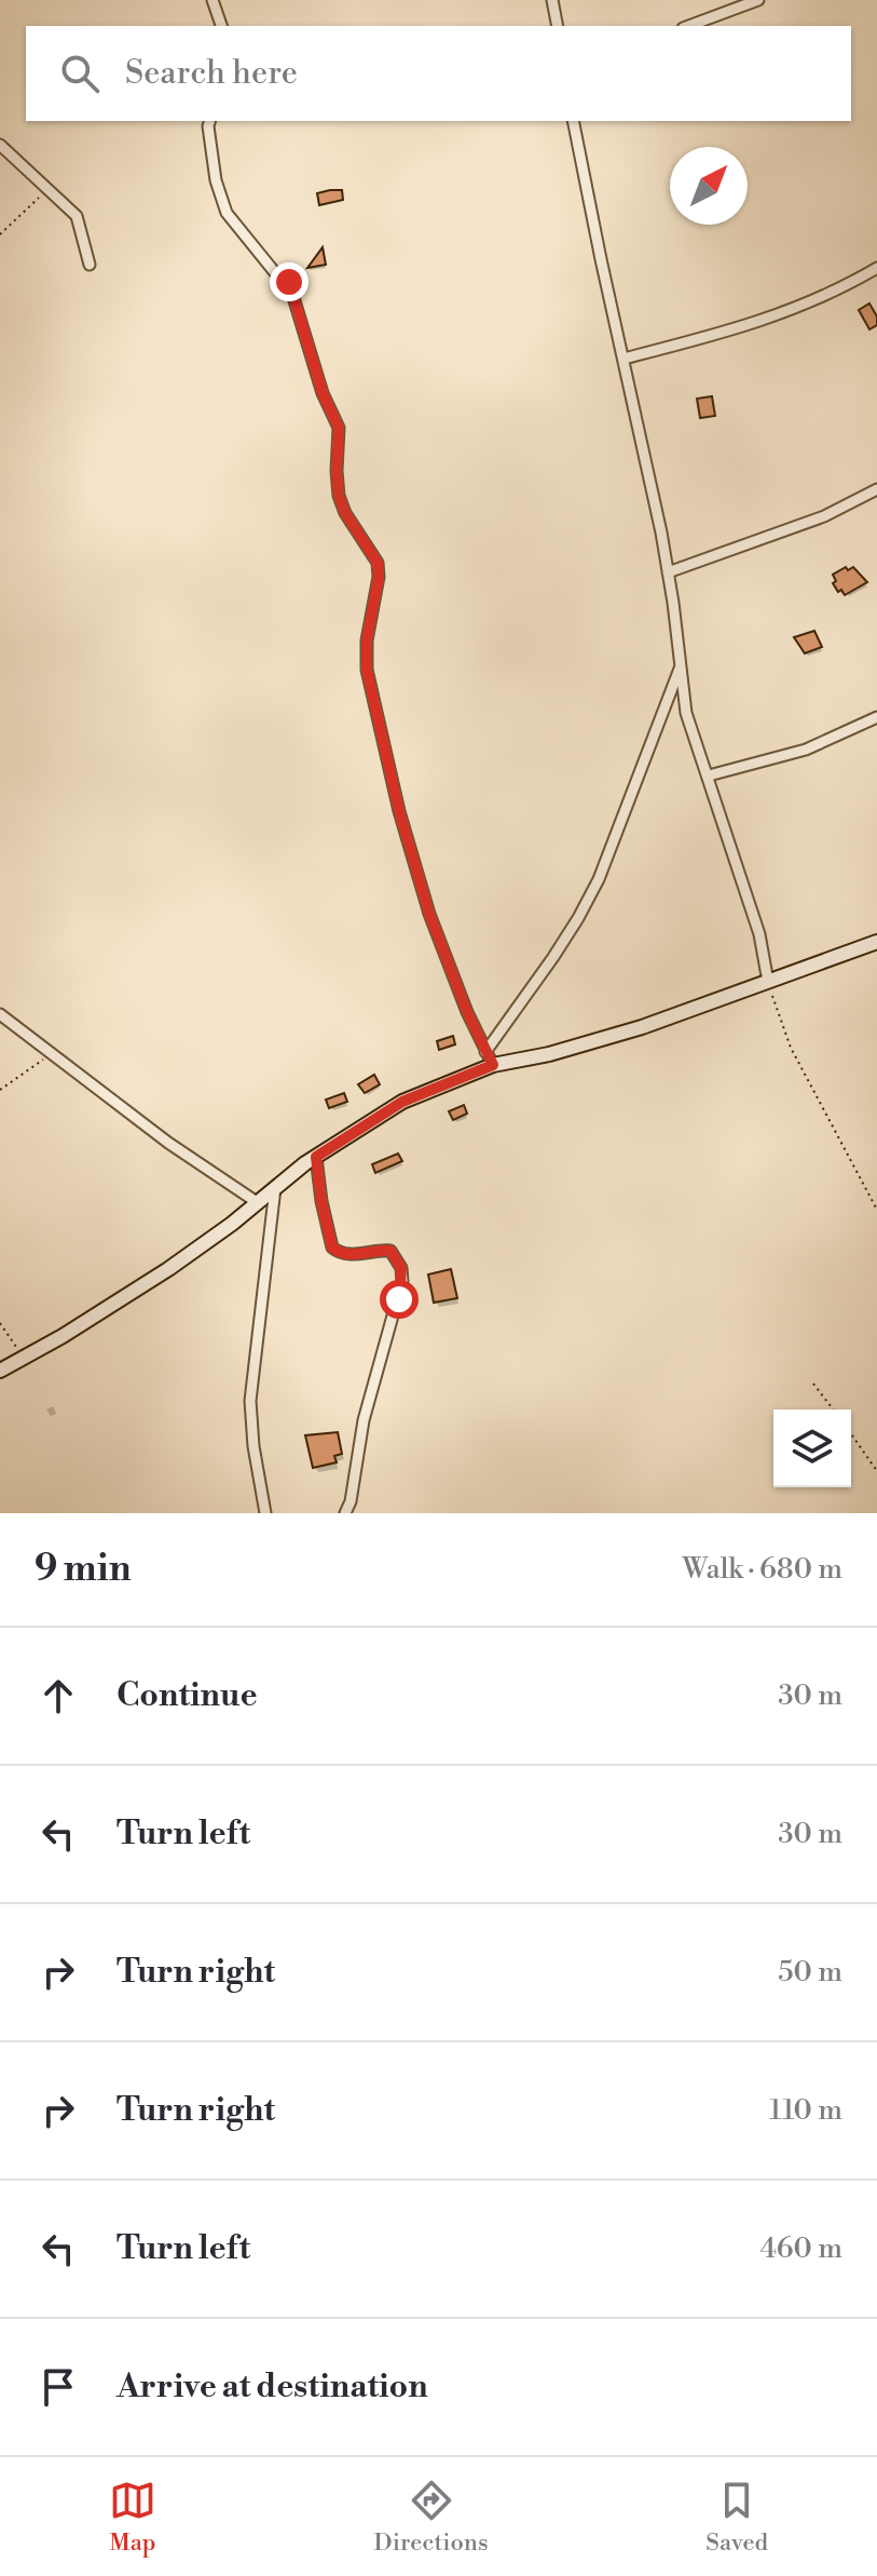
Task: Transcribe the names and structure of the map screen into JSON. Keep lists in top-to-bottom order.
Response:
{
  "north": "top right",
  "page": {
    "search": "Search here",
    "heading": ["9 min", "Walk · 680 m"],
    "list": [
      ["Continue", "30 m"],
      ["Turn left", "30 m"],
      ["Turn right", "50 m"],
      ["Turn right", "110 m"],
      ["Turn left", "460 m"],
      "Arrive at destination"
    ],
    "nav": ["Map", "Directions", "Saved"]
  }
}
